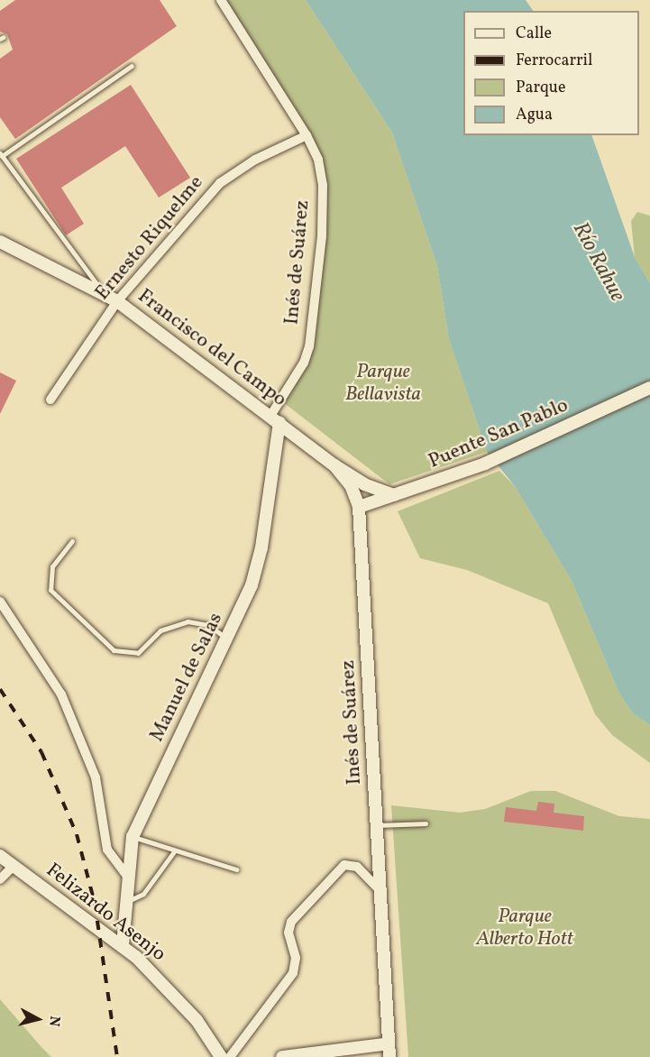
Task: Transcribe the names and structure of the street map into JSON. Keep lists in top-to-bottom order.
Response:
{
  "streets": {
    "street": [
      "Ernesto Riquelme",
      "Inés de Suárez",
      "Francisco del Campo",
      "Puente San Pablo",
      "Manuel de Salas",
      "Felizardo Asenjo"
    ]
  },
  "crossings": [
    ["Ernesto Riquelme", "Inés de Suárez"],
    ["Ernesto Riquelme", "Francisco del Campo"],
    ["Inés de Suárez", "Francisco del Campo"],
    ["Inés de Suárez", "Puente San Pablo"],
    ["Inés de Suárez", "Manuel de Salas"],
    ["Francisco del Campo", "Puente San Pablo"],
    ["Francisco del Campo", "Manuel de Salas"],
    ["Manuel de Salas", "Felizardo Asenjo"]
  ],
  "water": ["Río Rahue"],
  "parks": ["Parque Bellavista", "Parque Alberto Hott"],
  "legend": [
    "Calle",
    "Ferrocarril",
    "Parque",
    "Agua"
  ],
  "north": "right"
}
